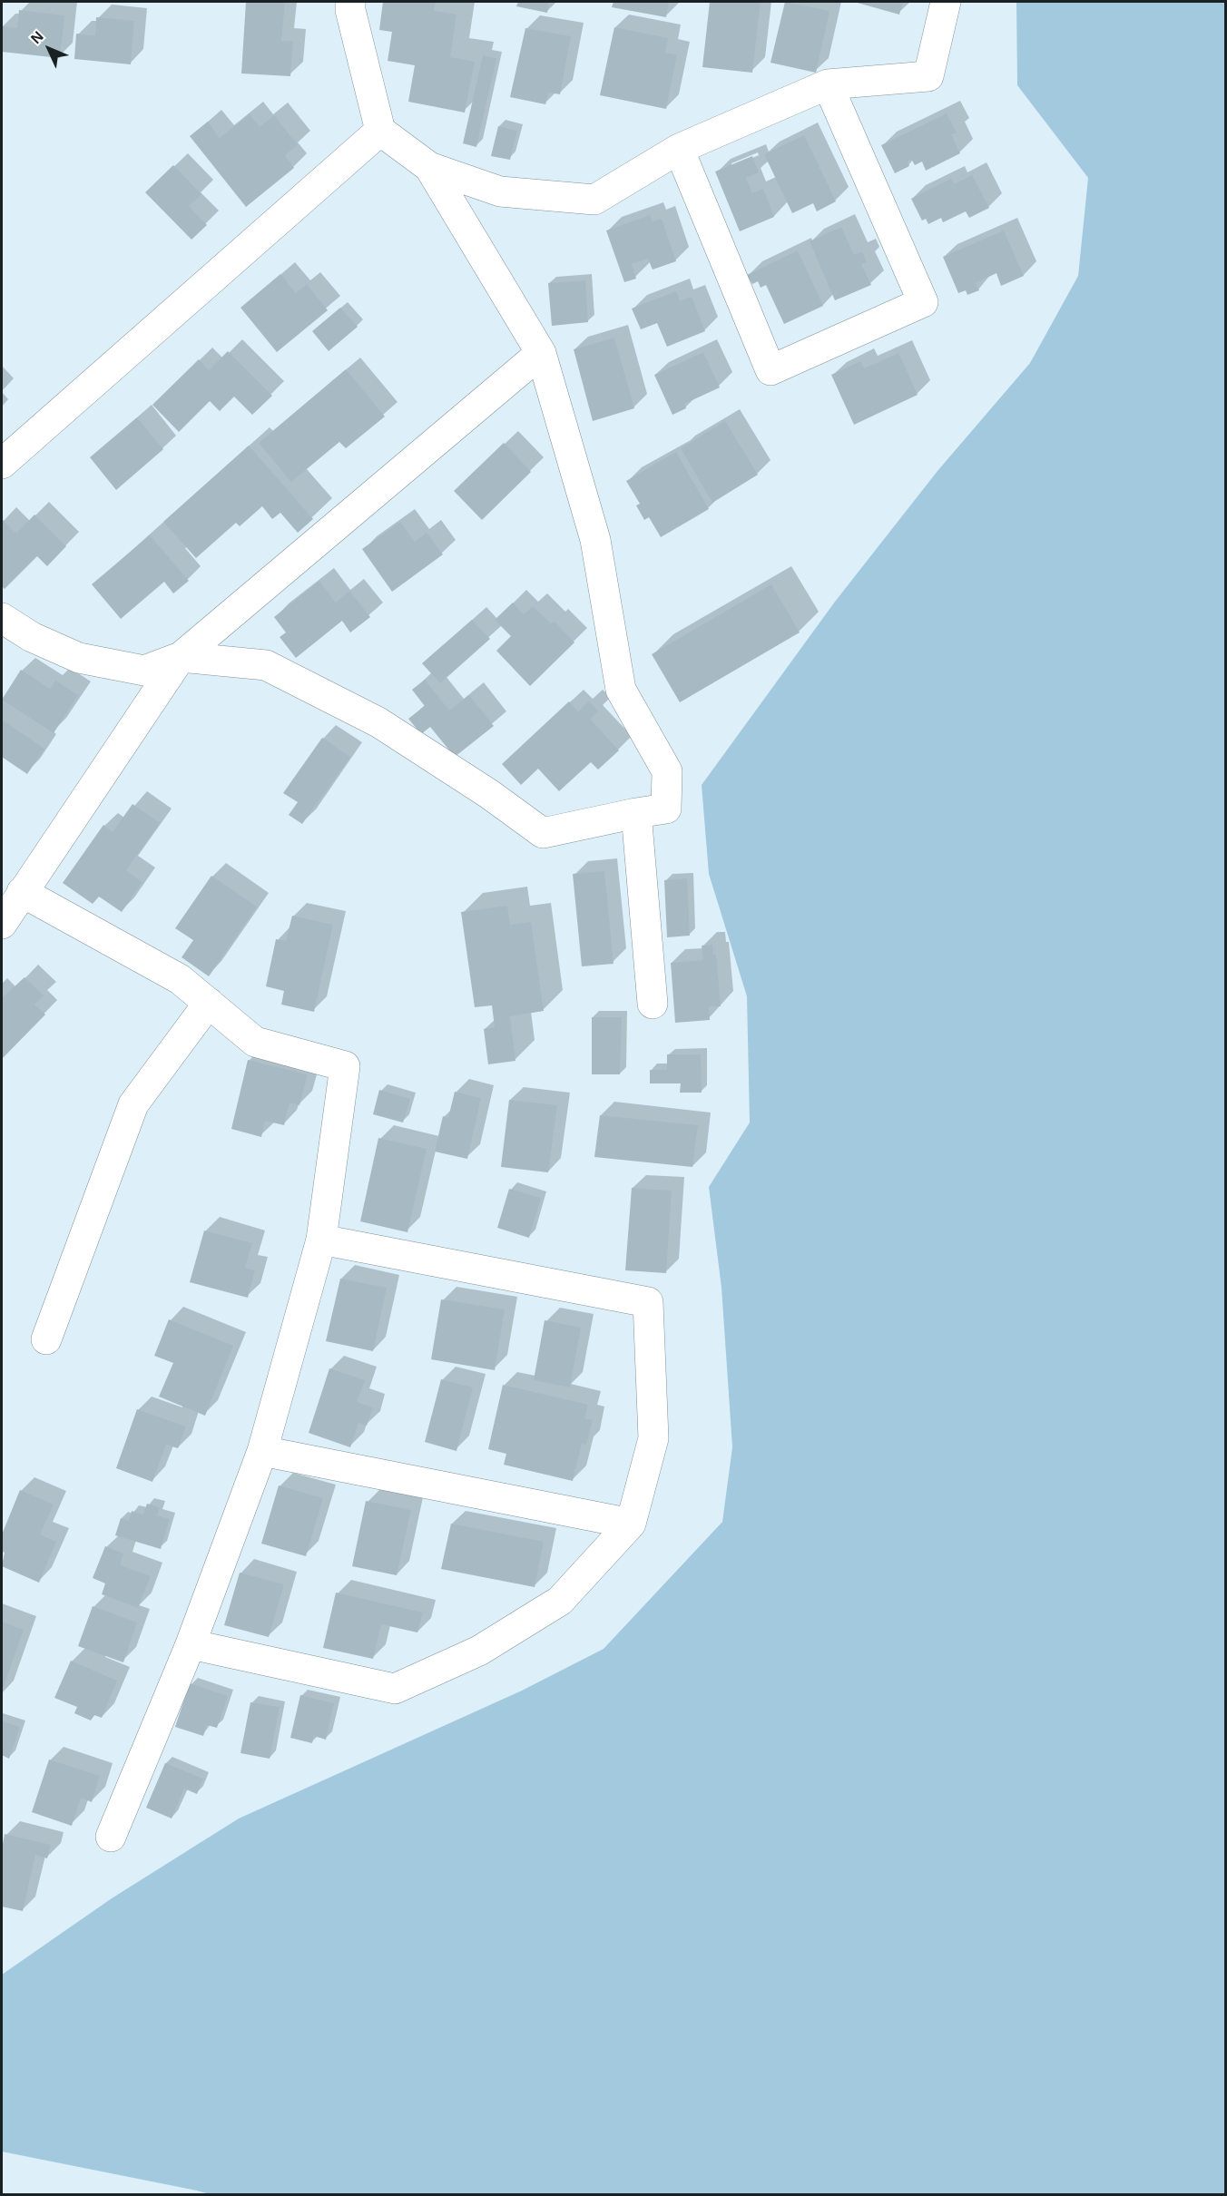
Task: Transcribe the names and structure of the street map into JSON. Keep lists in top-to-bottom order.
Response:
{
  "north": "top left"
}
